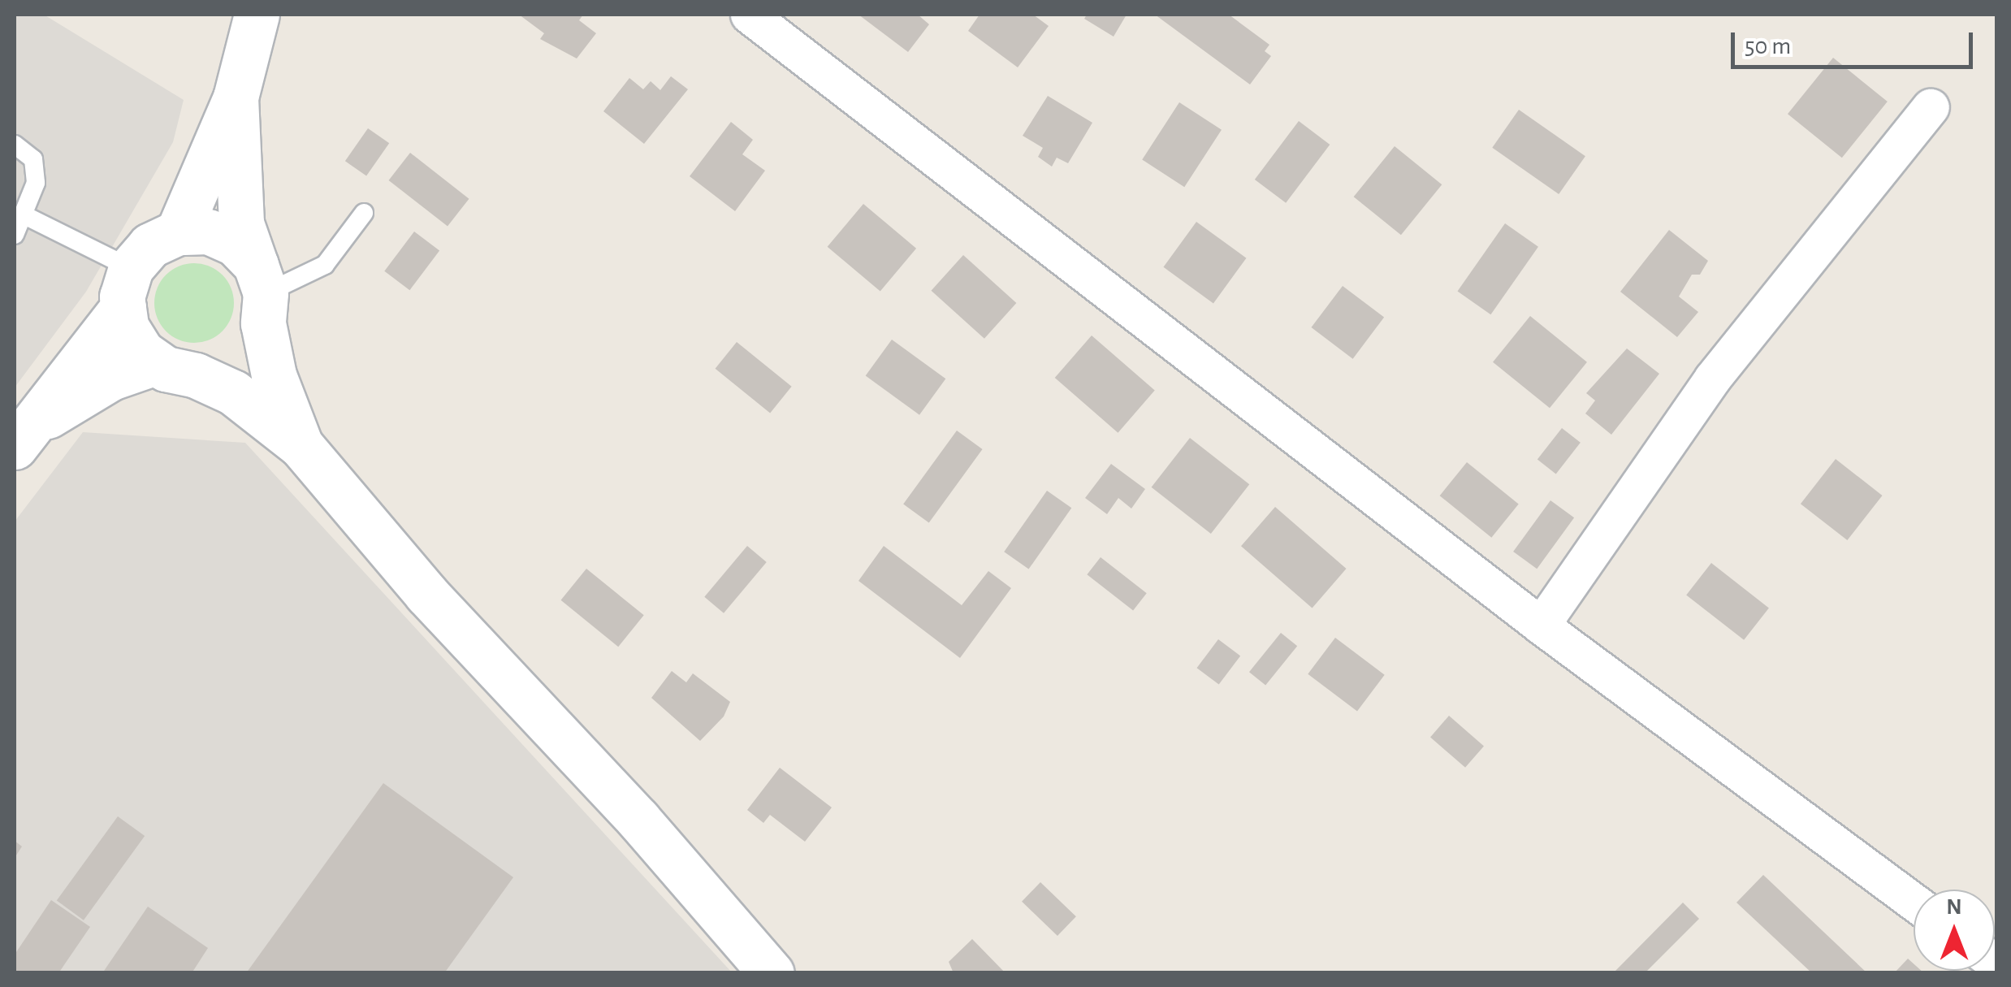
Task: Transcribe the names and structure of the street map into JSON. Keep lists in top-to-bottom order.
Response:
{
  "scale_bar": "50 m",
  "north": "top"
}
